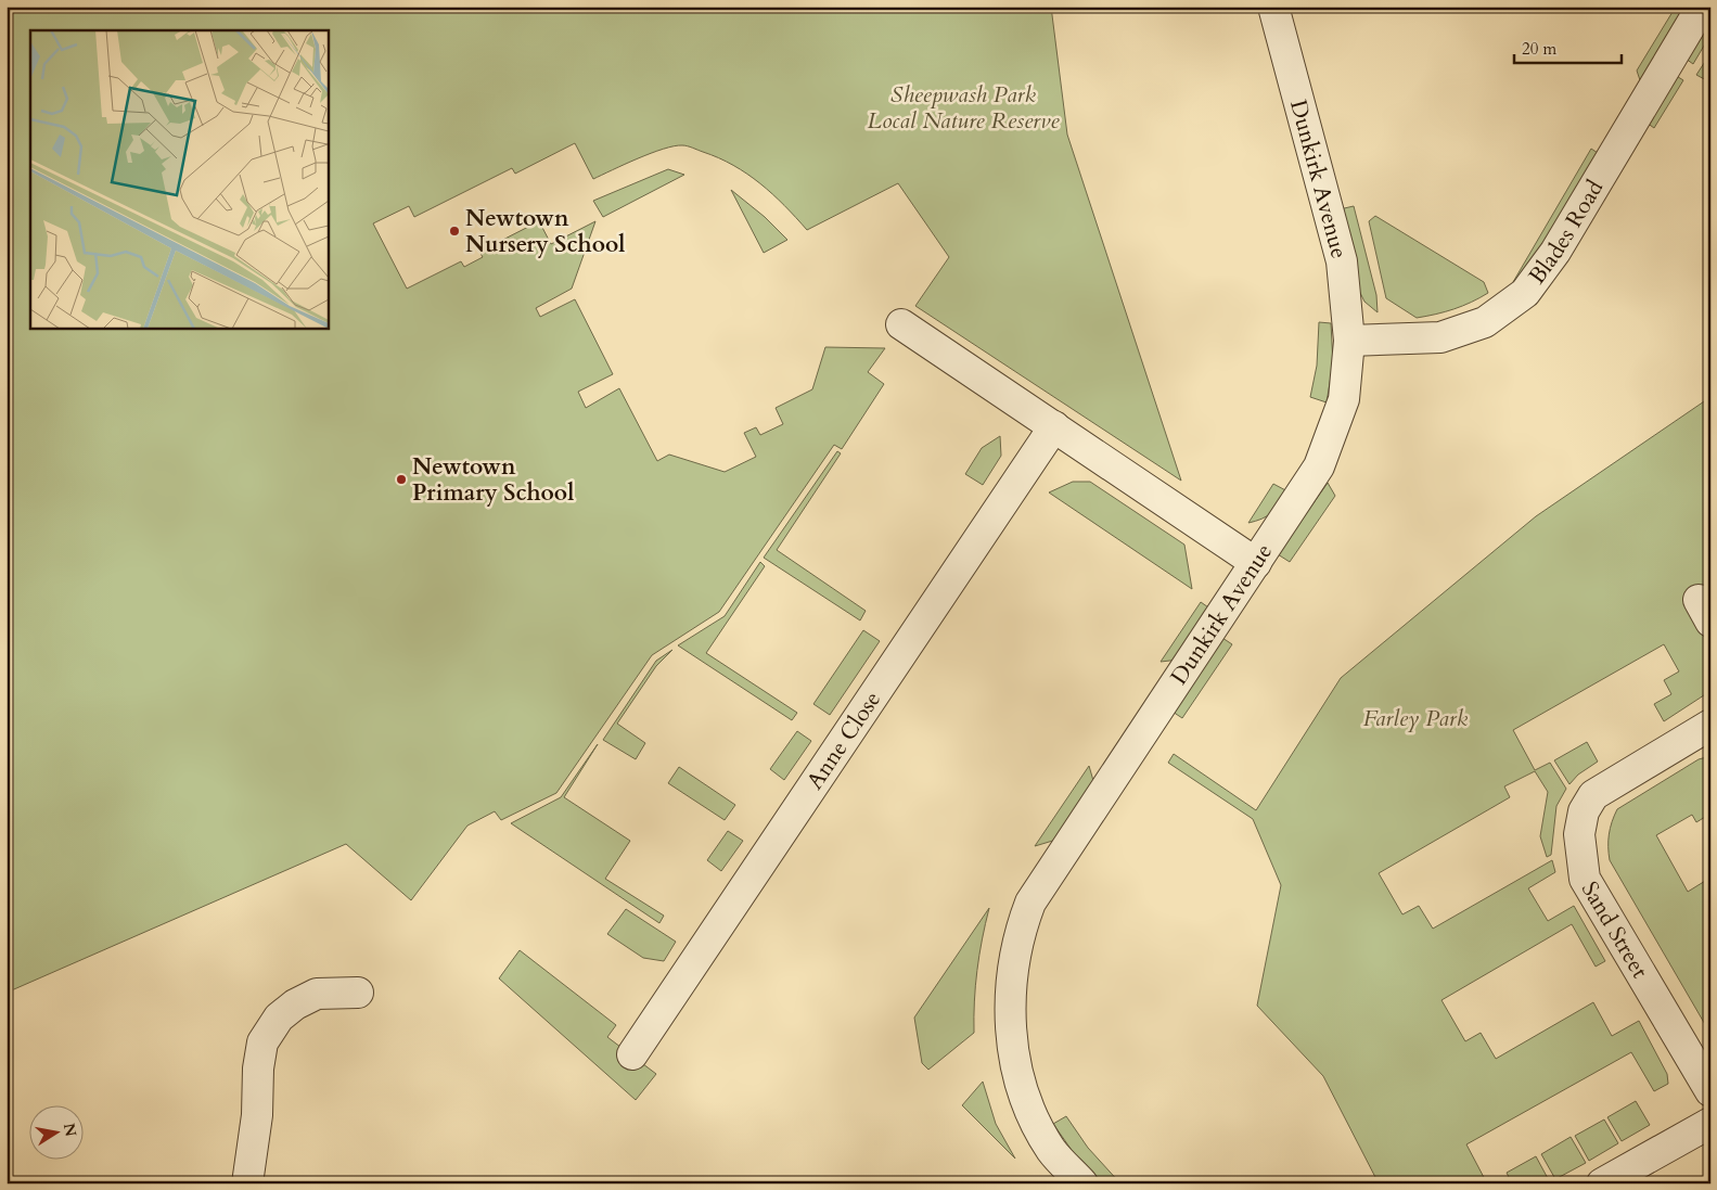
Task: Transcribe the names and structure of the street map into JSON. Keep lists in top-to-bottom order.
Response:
{
  "streets": {
    "street": [
      "Dunkirk Avenue",
      "Blades Road",
      "Anne Close",
      "Sand Street"
    ]
  },
  "crossings": [
    ["Dunkirk Avenue", "Blades Road"]
  ],
  "parks": ["Sheepwash Park Local Nature Reserve", "Farley Park"],
  "places": ["Newtown Nursery School", "Newtown Primary School"],
  "scale_bar": "20 m",
  "north": "right"
}
